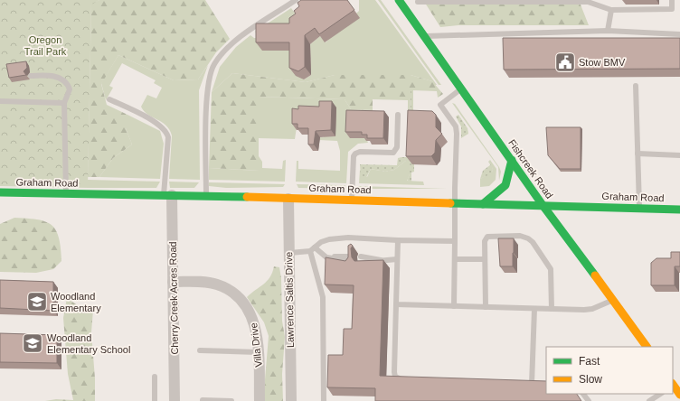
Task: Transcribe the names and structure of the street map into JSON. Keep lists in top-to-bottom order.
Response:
{
  "streets": {
    "main road": ["Fishcreek Road", "Graham Road"],
    "street": ["Cherry Creek Acres Road", "Lawrence Saltis Drive", "Villa Drive"]
  },
  "crossings": [
    ["Fishcreek Road", "Graham Road"],
    ["Graham Road", "Cherry Creek Acres Road"],
    ["Graham Road", "Lawrence Saltis Drive"],
    ["Cherry Creek Acres Road", "Villa Drive"]
  ],
  "parks": ["Oregon Trail Park"],
  "places": {
    "public building": ["Stow BMV"],
    "school or university": ["Woodland Elementary", "Woodland Elementary School"]
  },
  "legend": ["Fast", "Slow"]
}
